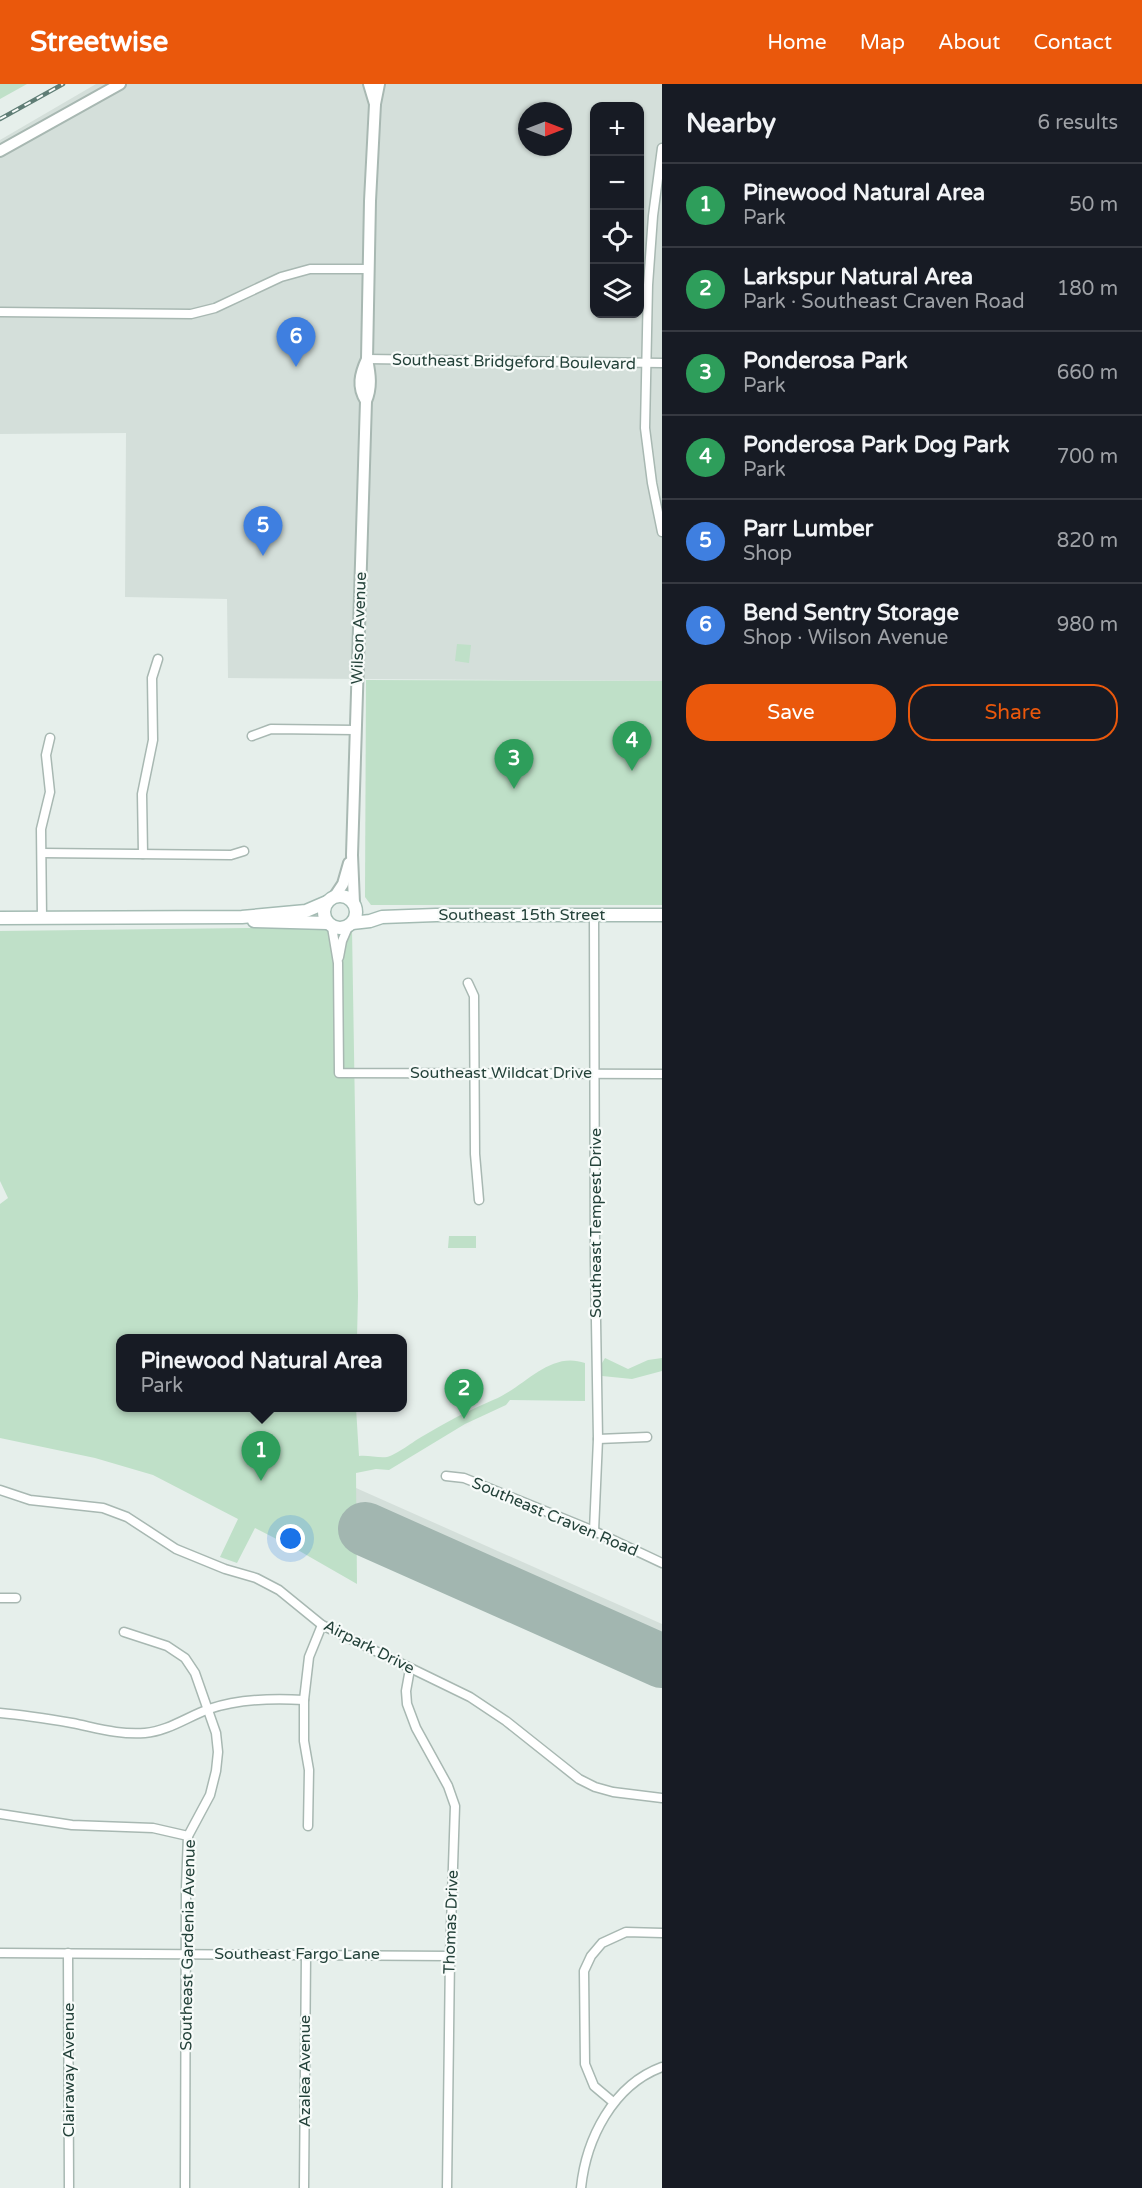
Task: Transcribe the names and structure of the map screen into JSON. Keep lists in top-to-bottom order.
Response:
{
  "streets": {
    "main road": ["Southeast 15th Street"],
    "street": [
      "Southeast Bridgeford Boulevard",
      "Wilson Avenue",
      "Southeast Wildcat Drive",
      "Southeast Tempest Drive",
      "Southeast Craven Road",
      "Airpark Drive",
      "Thomas Drive",
      "Southeast Gardenia Avenue",
      "Southeast Fargo Lane",
      "Clairaway Avenue",
      "Azalea Avenue"
    ]
  },
  "crossings": [
    ["Southeast Bridgeford Boulevard", "Wilson Avenue"],
    ["Wilson Avenue", "Southeast 15th Street"],
    ["Southeast 15th Street", "Southeast Tempest Drive"],
    ["Southeast Wildcat Drive", "Southeast Tempest Drive"],
    ["Southeast Tempest Drive", "Southeast Craven Road"],
    ["Airpark Drive", "Thomas Drive"],
    ["Thomas Drive", "Southeast Fargo Lane"],
    ["Southeast Gardenia Avenue", "Southeast Fargo Lane"],
    ["Southeast Fargo Lane", "Clairaway Avenue"],
    ["Southeast Fargo Lane", "Azalea Avenue"]
  ],
  "north": "right",
  "page": {
    "header": "Streetwise",
    "nav": [
      "Home",
      "Map",
      "About",
      "Contact"
    ],
    "heading": ["Nearby", "6 results"],
    "map_buttons": ["+", "−"],
    "list": [
      {
        "mark": "1",
        "name": "Pinewood Natural Area",
        "note": "Park",
        "value": "50 m"
      },
      {
        "mark": "2",
        "name": "Larkspur Natural Area",
        "note": "Park · Southeast Craven Road",
        "value": "180 m"
      },
      {
        "mark": "3",
        "name": "Ponderosa Park",
        "note": "Park",
        "value": "660 m"
      },
      {
        "mark": "4",
        "name": "Ponderosa Park Dog Park",
        "note": "Park",
        "value": "700 m"
      },
      {
        "mark": "5",
        "name": "Parr Lumber",
        "note": "Shop",
        "value": "820 m"
      },
      {
        "mark": "6",
        "name": "Bend Sentry Storage",
        "note": "Shop · Wilson Avenue",
        "value": "980 m"
      }
    ],
    "pins": [
      "6",
      "5",
      "4",
      "3",
      "2",
      "1"
    ],
    "buttons": ["Save", "Share"],
    "popup": ["Pinewood Natural Area", "Park"]
  }
}
